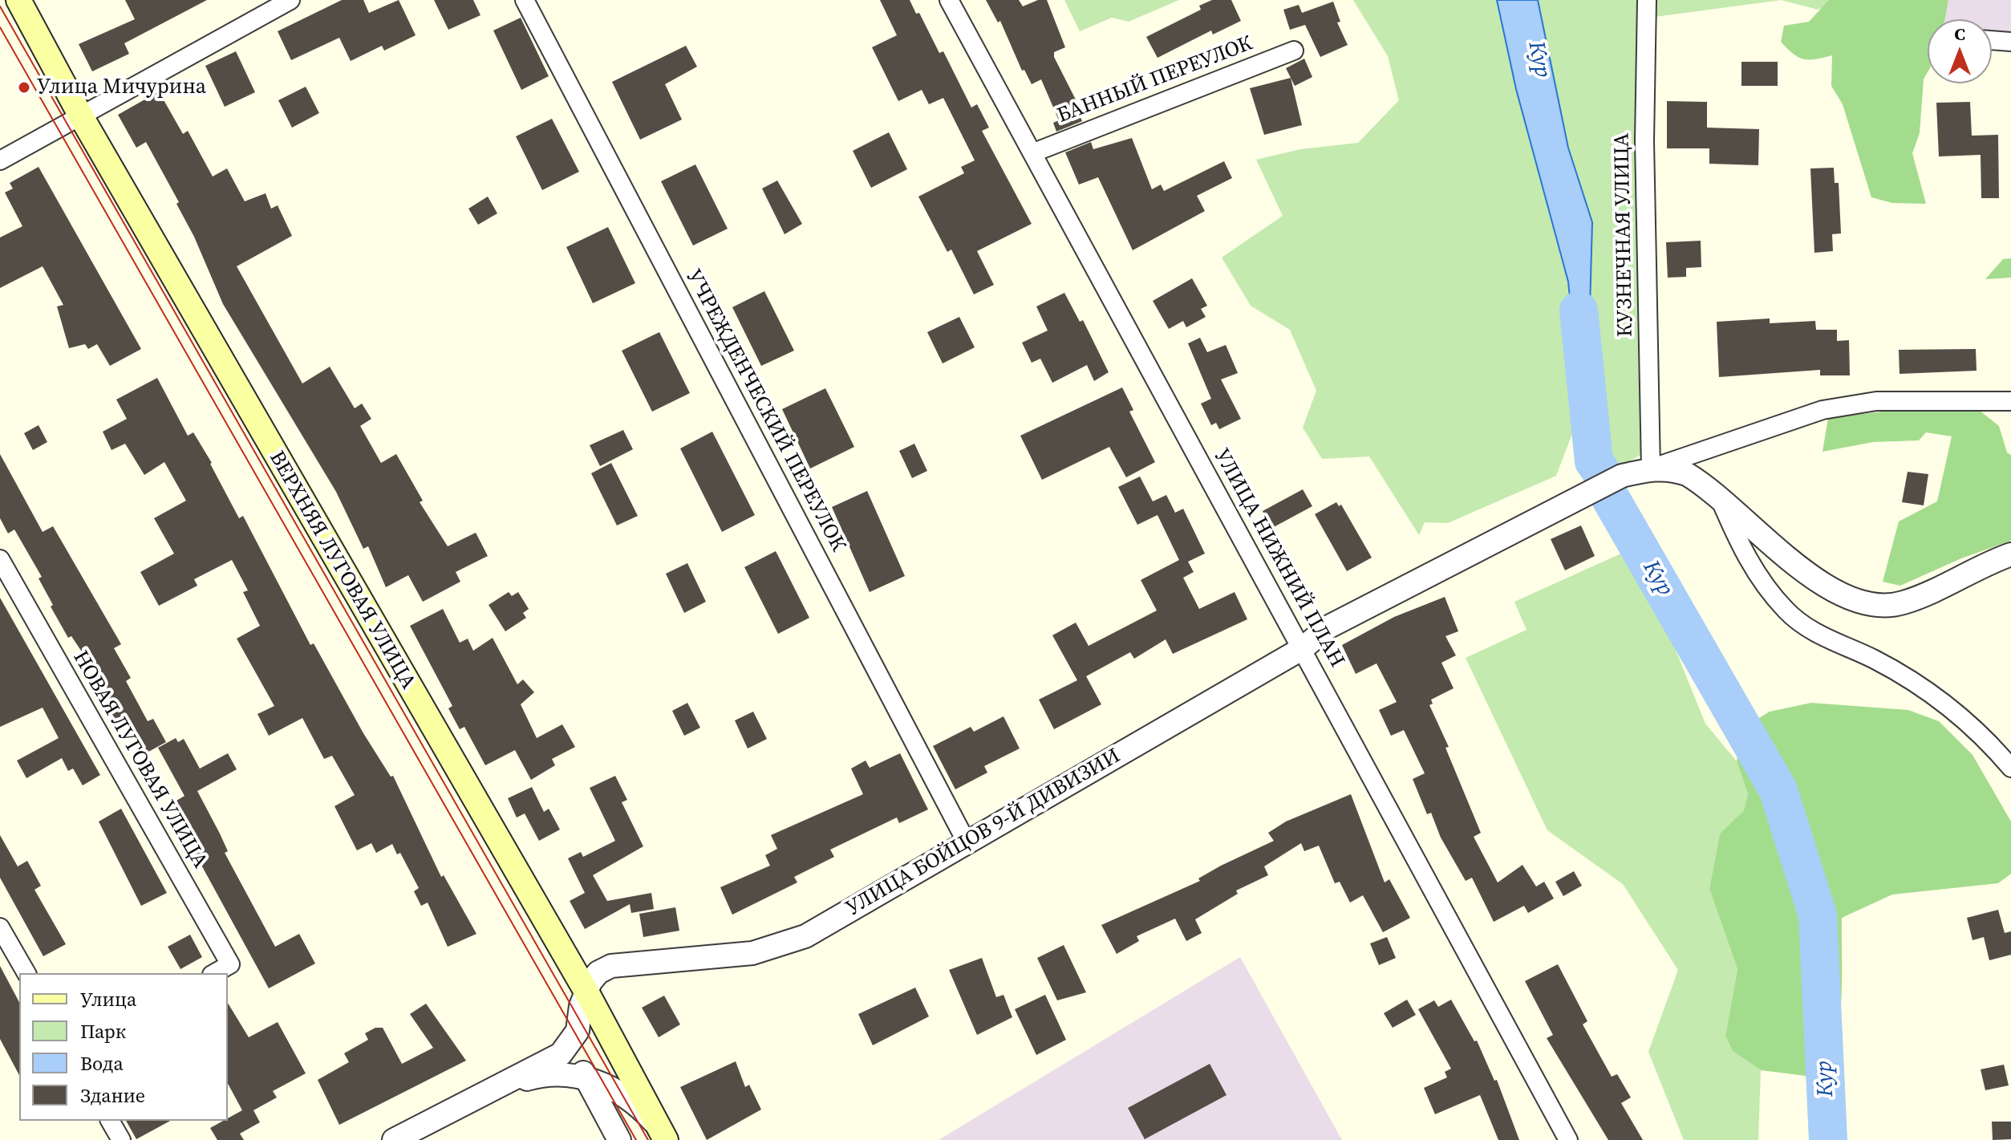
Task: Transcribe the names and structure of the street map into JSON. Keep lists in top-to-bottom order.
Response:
{
  "streets": {
    "main road": ["ВЕРХНЯЯ ЛУГОВАЯ УЛИЦА"],
    "street": [
      "БАННЫЙ ПЕРЕУЛОК",
      "КУЗНЕЧНАЯ УЛИЦА",
      "УЧРЕЖДЕНЧЕСКИЙ ПЕРЕУЛОК",
      "УЛИЦА НИЖНИЙ ПЛАН",
      "НОВАЯ ЛУГОВАЯ УЛИЦА",
      "УЛИЦА БОЙЦОВ 9-Й ДИВИЗИИ"
    ]
  },
  "crossings": [
    ["БАННЫЙ ПЕРЕУЛОК", "УЛИЦА НИЖНИЙ ПЛАН"],
    ["КУЗНЕЧНАЯ УЛИЦА", "УЛИЦА БОЙЦОВ 9-Й ДИВИЗИИ"],
    ["УЧРЕЖДЕНЧЕСКИЙ ПЕРЕУЛОК", "УЛИЦА БОЙЦОВ 9-Й ДИВИЗИИ"],
    ["УЛИЦА НИЖНИЙ ПЛАН", "УЛИЦА БОЙЦОВ 9-Й ДИВИЗИИ"],
    ["ВЕРХНЯЯ ЛУГОВАЯ УЛИЦА", "УЛИЦА БОЙЦОВ 9-Й ДИВИЗИИ"]
  ],
  "water": ["Кур"],
  "places": ["Улица Мичурина"],
  "legend": [
    "Улица",
    "Парк",
    "Вода",
    "Здание"
  ],
  "north": "top"
}
